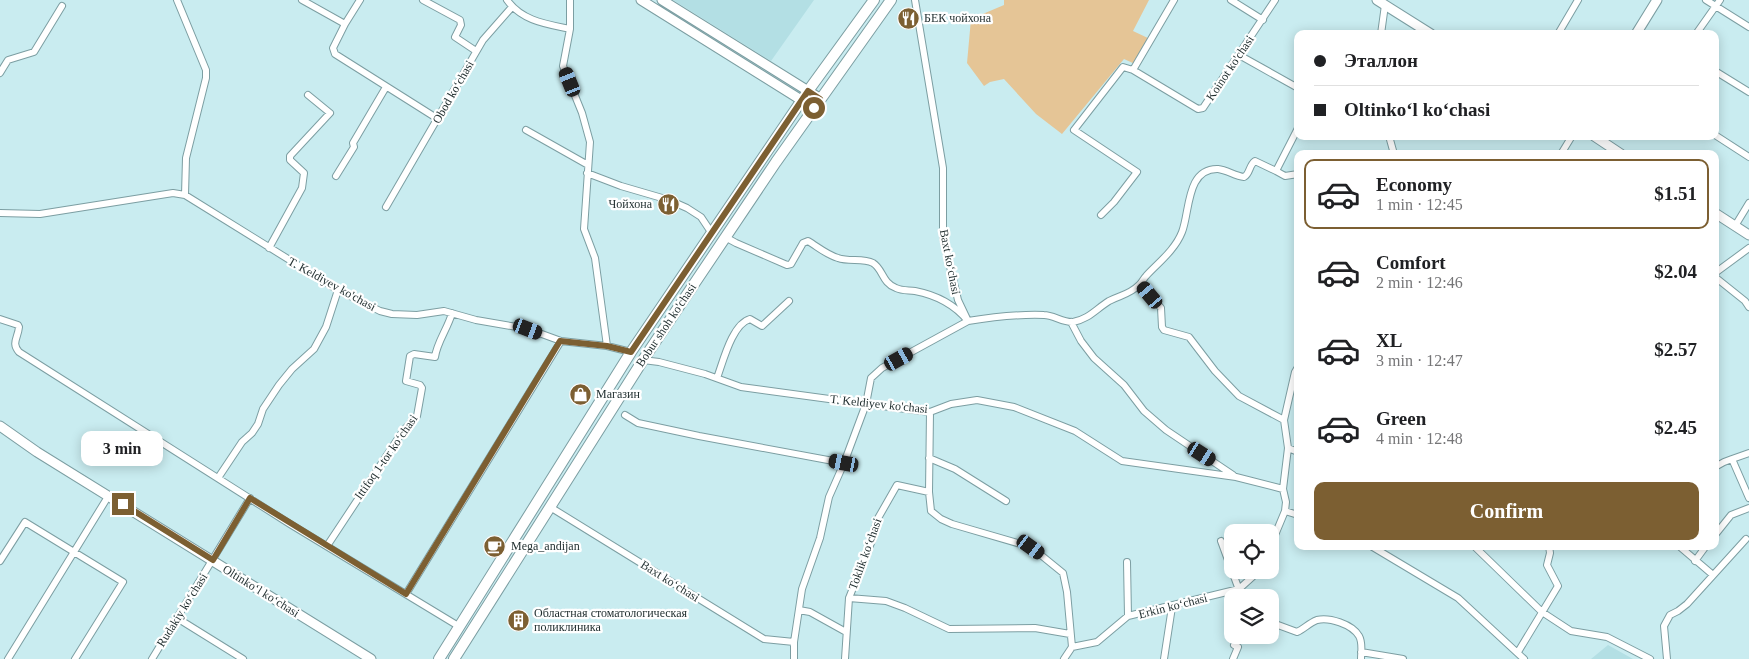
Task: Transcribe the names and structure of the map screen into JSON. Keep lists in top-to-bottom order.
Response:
{
  "streets": {
    "main road": ["Bobur shoh ko'chasi", "Oltinkoʻl koʻchasi"],
    "street": [
      "Koinot ko'chasi",
      "Obod koʻchasi",
      "Baxt koʻchasi",
      "T. Keldiyev ko'chasi",
      "Ittifoq 1-tor koʻchasi",
      "Toklik koʻchasi",
      "Erkin koʻchasi",
      "Rudakiy koʻchasi"
    ]
  },
  "crossings": [
    ["Baxt koʻchasi", "Bobur shoh ko'chasi"],
    ["T. Keldiyev ko'chasi", "Bobur shoh ko'chasi"],
    ["T. Keldiyev ko'chasi", "Ittifoq 1-tor koʻchasi"],
    ["Oltinkoʻl koʻchasi", "Rudakiy koʻchasi"]
  ],
  "places": {
    "restaurant": ["БЕК чойхона", "Чойхона"],
    "shop": ["Магазин"],
    "cafe": ["Mega_andijan"],
    "building": ["Областная стоматологическая поликлиника"]
  },
  "page": {
    "banner": ["Эталлон", "Oltinkoʻl koʻchasi"],
    "list": [
      {
        "name": "Economy",
        "note": "1 min · 12:45",
        "value": "$1.51"
      },
      {
        "name": "Comfort",
        "note": "2 min · 12:46",
        "value": "$2.04"
      },
      {
        "name": "XL",
        "note": "3 min · 12:47",
        "value": "$2.57"
      },
      {
        "name": "Green",
        "note": "4 min · 12:48",
        "value": "$2.45"
      }
    ],
    "bubble": "3 min",
    "buttons": "Confirm"
  }
}
